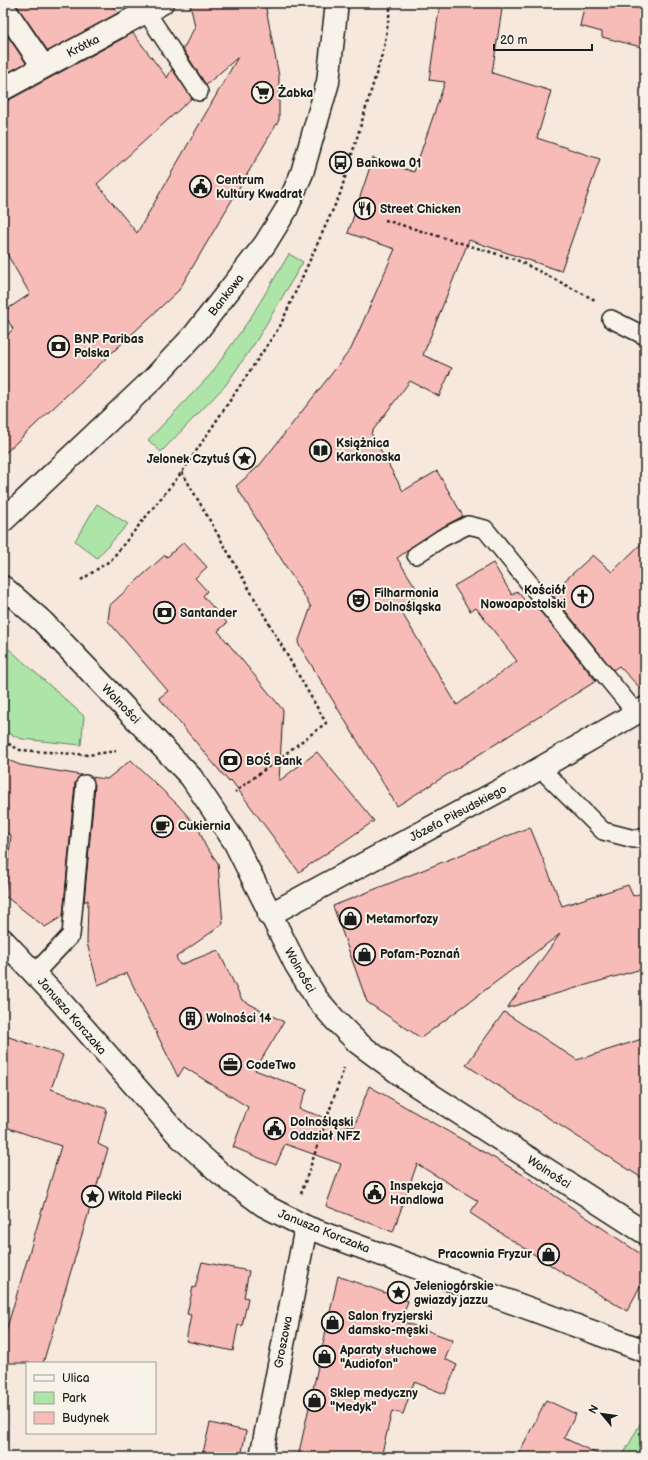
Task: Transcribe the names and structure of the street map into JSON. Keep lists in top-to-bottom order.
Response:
{
  "streets": {
    "street": [
      "Krótka",
      "Bankowa",
      "Wolności",
      "Józefa Piłsudskiego",
      "Janusza Korczaka",
      "Groszowa"
    ]
  },
  "crossings": [
    ["Wolności", "Józefa Piłsudskiego"],
    ["Janusza Korczaka", "Groszowa"]
  ],
  "places": {
    "supermarket": ["Żabka"],
    "bus stop": ["Bankowa 01"],
    "public building": ["Centrum Kultury Kwadrat", "Dolnośląski Oddział NFZ", "Inspekcja Handlowa"],
    "restaurant": ["Street Chicken"],
    "bank": ["BNP Paribas Polska", "Santander", "BOŚ Bank"],
    "library": ["Książnica Karkonoska"],
    "place": ["Jelonek Czytuś", "Witold Pilecki", "Jeleniogórskie gwiazdy jazzu"],
    "church": ["Kościół Nowoapostolski"],
    "theatre": ["Filharmonia Dolnośląska"],
    "cafe": ["Cukiernia"],
    "shop": [
      "Metamorfozy",
      "Pofam-Poznań",
      "Pracownia Fryzur",
      "Salon fryzjerski damsko-męski",
      "Aparaty słuchowe \"Audiofon\"",
      "Sklep medyczny \"Medyk\""
    ],
    "building": ["Wolności 14"],
    "office": ["CodeTwo"]
  },
  "legend": ["Ulica", "Park", "Budynek"],
  "scale_bar": "20 m",
  "north": "top left"
}
